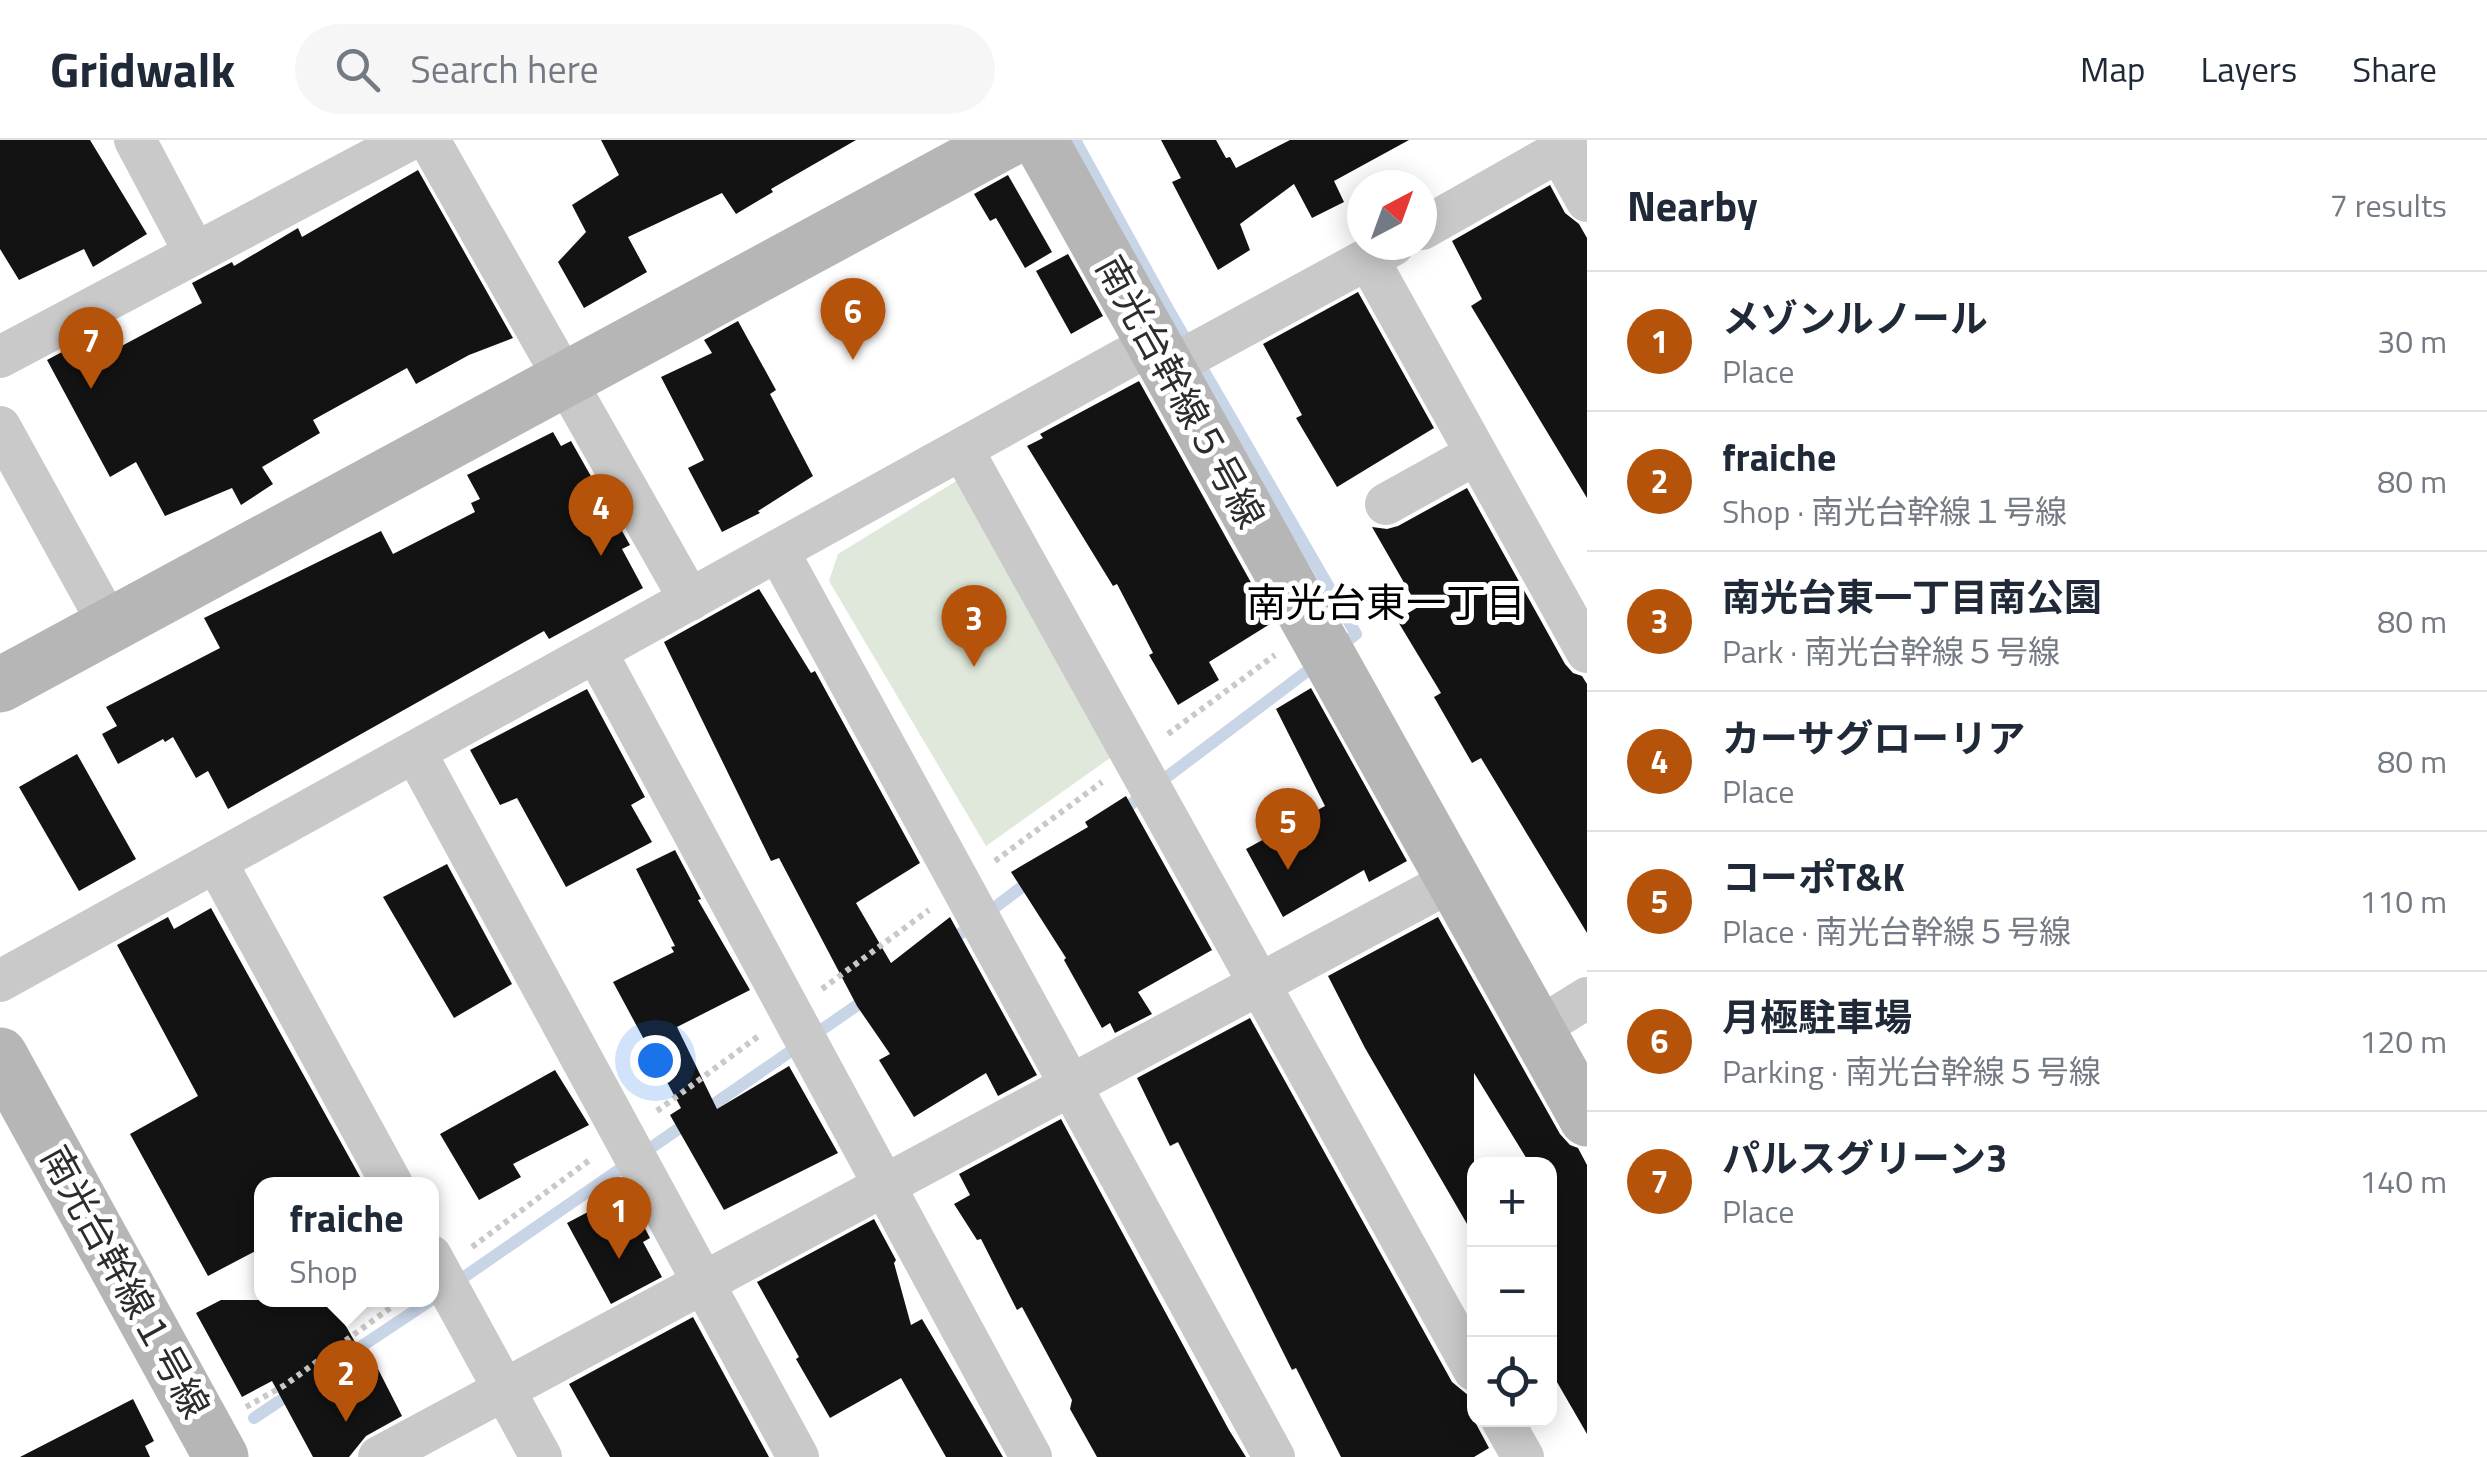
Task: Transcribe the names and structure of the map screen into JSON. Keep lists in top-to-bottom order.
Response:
{
  "streets": {
    "street": ["南光台幹線５号線", "南光台幹線１号線"]
  },
  "districts": ["南光台東一丁目"],
  "north": "top right",
  "page": {
    "header": "Gridwalk",
    "search": "Search here",
    "nav": ["Map", "Layers", "Share"],
    "heading": ["Nearby", "7 results"],
    "list": [
      {
        "mark": "1",
        "name": "メゾンルノール",
        "note": "Place",
        "value": "30 m"
      },
      {
        "mark": "2",
        "name": "fraiche",
        "note": "Shop · 南光台幹線１号線",
        "value": "80 m"
      },
      {
        "mark": "3",
        "name": "南光台東一丁目南公園",
        "note": "Park · 南光台幹線５号線",
        "value": "80 m"
      },
      {
        "mark": "4",
        "name": "カーサグローリア",
        "note": "Place",
        "value": "80 m"
      },
      {
        "mark": "5",
        "name": "コーポT&K",
        "note": "Place · 南光台幹線５号線",
        "value": "110 m"
      },
      {
        "mark": "6",
        "name": "月極駐車場",
        "note": "Parking · 南光台幹線５号線",
        "value": "120 m"
      },
      {
        "mark": "7",
        "name": "パルスグリーン3",
        "note": "Place",
        "value": "140 m"
      }
    ],
    "pins": [
      "6",
      "7",
      "4",
      "3",
      "5",
      "1",
      "2"
    ],
    "map_buttons": ["+", "−"],
    "popup": ["fraiche", "Shop"]
  }
}
